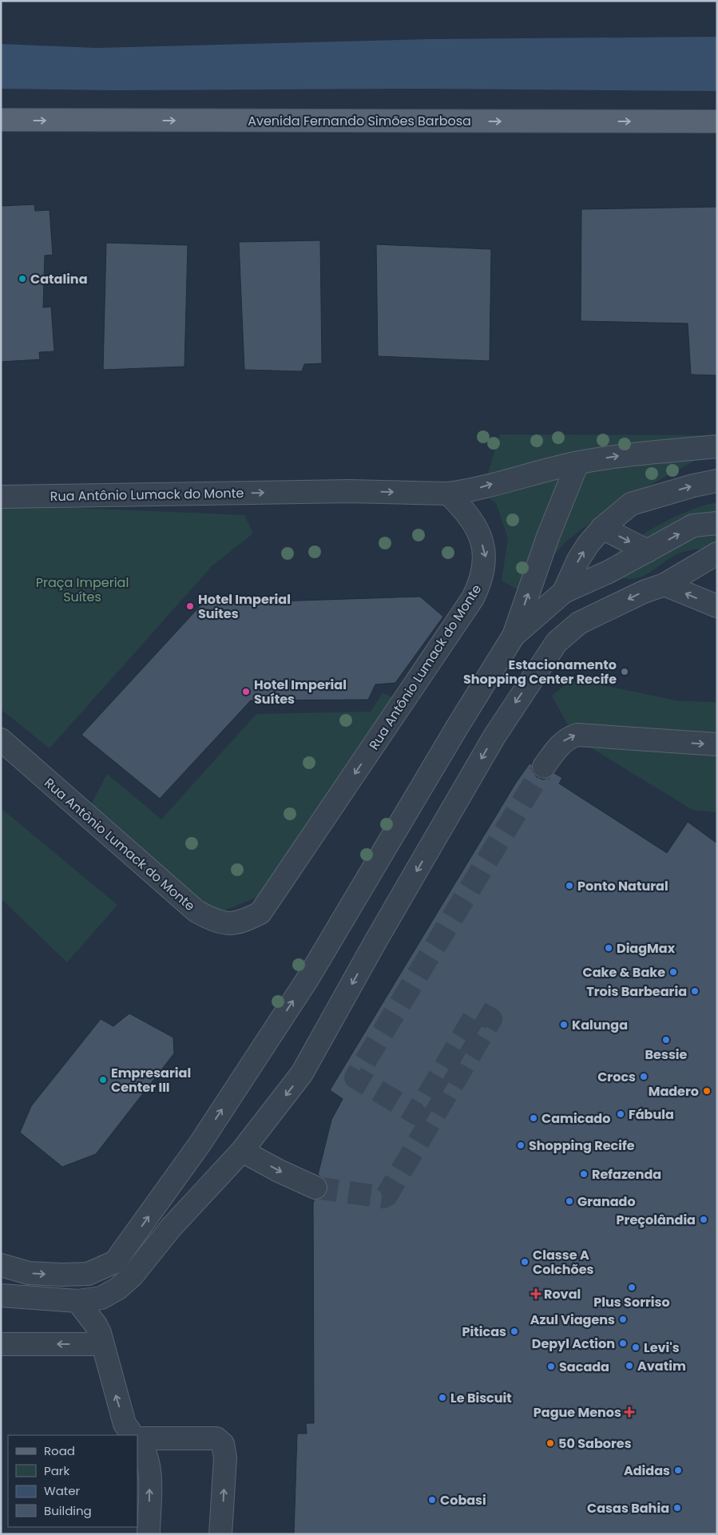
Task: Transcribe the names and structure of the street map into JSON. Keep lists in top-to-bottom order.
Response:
{
  "streets": {
    "main road": ["Avenida Fernando Simões Barbosa"],
    "street": ["Rua Antônio Lumack do Monte"]
  },
  "one_way": ["Avenida Fernando Simões Barbosa"],
  "parks": ["Praça Imperial Suítes"],
  "places": {
    "other": [
      "Catalina",
      "Hotel Imperial Suites",
      "Estacionamento Shopping Center Recife",
      "Hotel Imperial Suítes",
      "Ponto Natural",
      "DiagMax",
      "Cake & Bake",
      "Trois Barbearia",
      "Kalunga",
      "Bessie",
      "Crocs",
      "Empresarial Center III",
      "Madero",
      "Fábula",
      "Camicado",
      "Shopping Recife",
      "Refazenda",
      "Granado",
      "Preçolândia",
      "Classe A Colchões",
      "Plus Sorriso",
      "Azul Viagens",
      "Piticas",
      "Depyl Action",
      "Levi's",
      "Avatim",
      "Sacada",
      "Le Biscuit",
      "50 Sabores",
      "Adidas",
      "Cobasi",
      "Casas Bahia"
    ],
    "health": ["Roval", "Pague Menos"]
  },
  "legend": [
    "Road",
    "Park",
    "Water",
    "Building"
  ]
}
